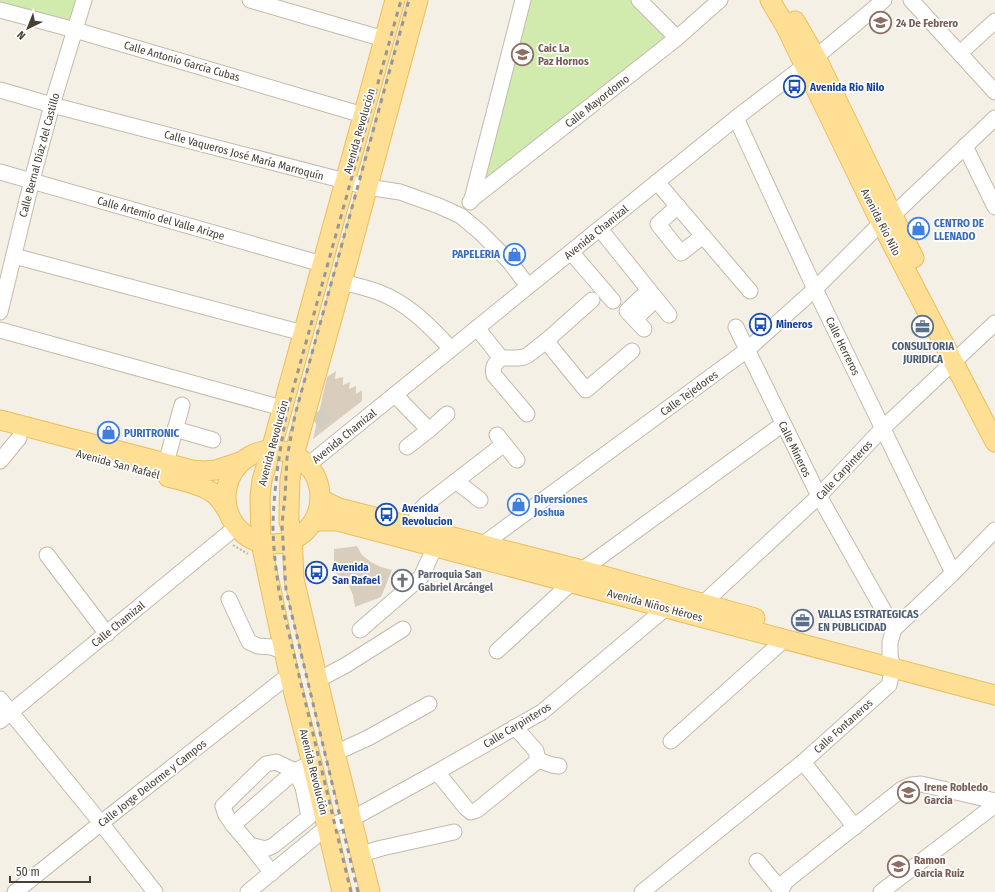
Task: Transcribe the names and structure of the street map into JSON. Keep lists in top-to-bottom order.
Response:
{
  "streets": {
    "main road": [
      "Avenida Revolución",
      "Avenida Río Nilo",
      "Avenida San Rafaél",
      "Avenida Niños Héroes"
    ],
    "street": [
      "Calle Antonio García Cubas",
      "Calle Mayordomo",
      "Calle Bernal Díaz del Castillo",
      "Calle Vaqueros José María Marroquín",
      "Calle Artemio del Valle Arizpe",
      "Avenida Chamizal",
      "Calle Herreros",
      "Calle Tejedores",
      "Calle Mineros",
      "Calle Carpinteros",
      "Calle Chamizal",
      "Calle Fontaneros",
      "Calle Jorge Delorme y Campos"
    ]
  },
  "crossings": [
    ["Calle Antonio García Cubas", "Avenida Revolución"],
    ["Calle Antonio García Cubas", "Calle Bernal Díaz del Castillo"],
    ["Avenida Revolución", "Calle Vaqueros José María Marroquín"],
    ["Avenida Revolución", "Calle Artemio del Valle Arizpe"],
    ["Avenida Revolución", "Avenida Chamizal"],
    ["Avenida Revolución", "Avenida San Rafaél"],
    ["Avenida Revolución", "Calle Carpinteros"],
    ["Avenida Revolución", "Calle Jorge Delorme y Campos"],
    ["Calle Bernal Díaz del Castillo", "Calle Vaqueros José María Marroquín"],
    ["Calle Bernal Díaz del Castillo", "Calle Artemio del Valle Arizpe"],
    ["Calle Vaqueros José María Marroquín", "Avenida Chamizal"],
    ["Avenida Río Nilo", "Avenida Chamizal"],
    ["Avenida Río Nilo", "Calle Tejedores"],
    ["Avenida Río Nilo", "Calle Carpinteros"],
    ["Avenida Chamizal", "Calle Herreros"],
    ["Calle Herreros", "Calle Tejedores"],
    ["Calle Herreros", "Calle Carpinteros"],
    ["Calle Tejedores", "Calle Mineros"],
    ["Calle Tejedores", "Avenida Niños Héroes"],
    ["Calle Mineros", "Calle Carpinteros"],
    ["Calle Mineros", "Calle Fontaneros"],
    ["Calle Carpinteros", "Avenida Niños Héroes"],
    ["Avenida Niños Héroes", "Calle Fontaneros"]
  ],
  "places": {
    "school or university": [
      "24 De Febrero",
      "Caic La Paz Hornos",
      "Irene Robledo Garcia",
      "Ramon Garcia Ruiz"
    ],
    "bus stop": [
      "Avenida Rio Nilo",
      "Mineros",
      "Avenida Revolucion",
      "Avenida San Rafael"
    ],
    "shop": [
      "CENTRO DE LLENADO",
      "PAPELERIA",
      "PURITRONIC",
      "Diversiones Joshua"
    ],
    "office": ["CONSULTORIA JURIDICA", "VALLAS ESTRATEGICAS EN PUBLICIDAD"],
    "church": ["Parroquia San Gabriel Arcángel"]
  },
  "scale_bar": "50 m",
  "north": "bottom left"
}
